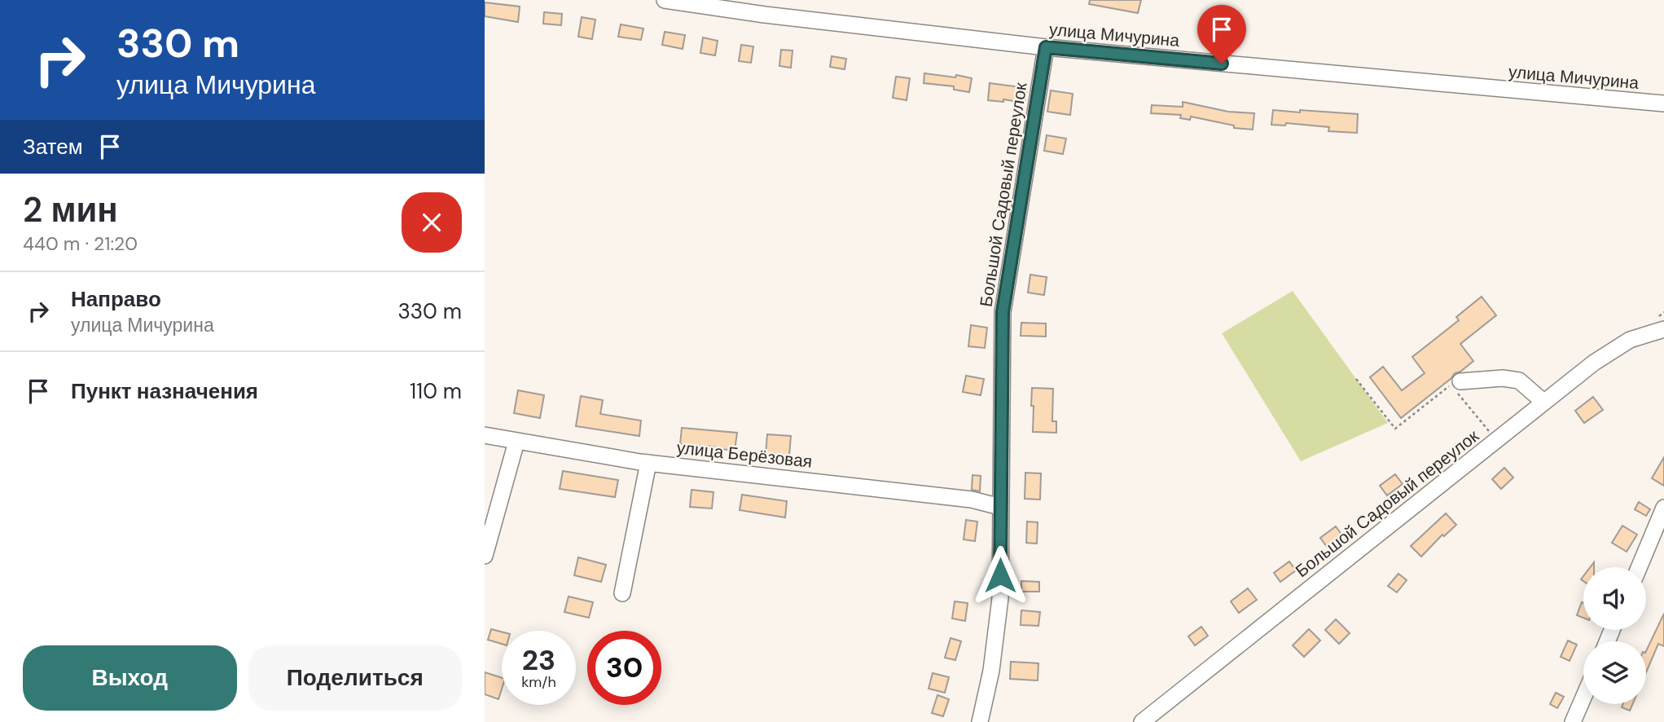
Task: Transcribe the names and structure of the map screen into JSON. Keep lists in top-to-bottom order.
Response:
{
  "streets": {
    "street": ["улица Мичурина", "Большой Садовый переулок", "улица Берёзовая"]
  },
  "crossings": [
    ["улица Мичурина", "Большой Садовый переулок"],
    ["Большой Садовый переулок", "улица Берёзовая"]
  ],
  "page": {
    "turn": ["330 m", "улица Мичурина"],
    "then": "Затем",
    "heading": ["2 мин", "440 m · 21:20"],
    "list": [
      {
        "name": "Направо",
        "note": "улица Мичурина",
        "value": "330 m"
      },
      {
        "name": "Пункт назначения",
        "value": "110 m"
      }
    ],
    "speed": "23 km/h",
    "limit": "30",
    "buttons": ["Выход", "Поделиться"]
  }
}
